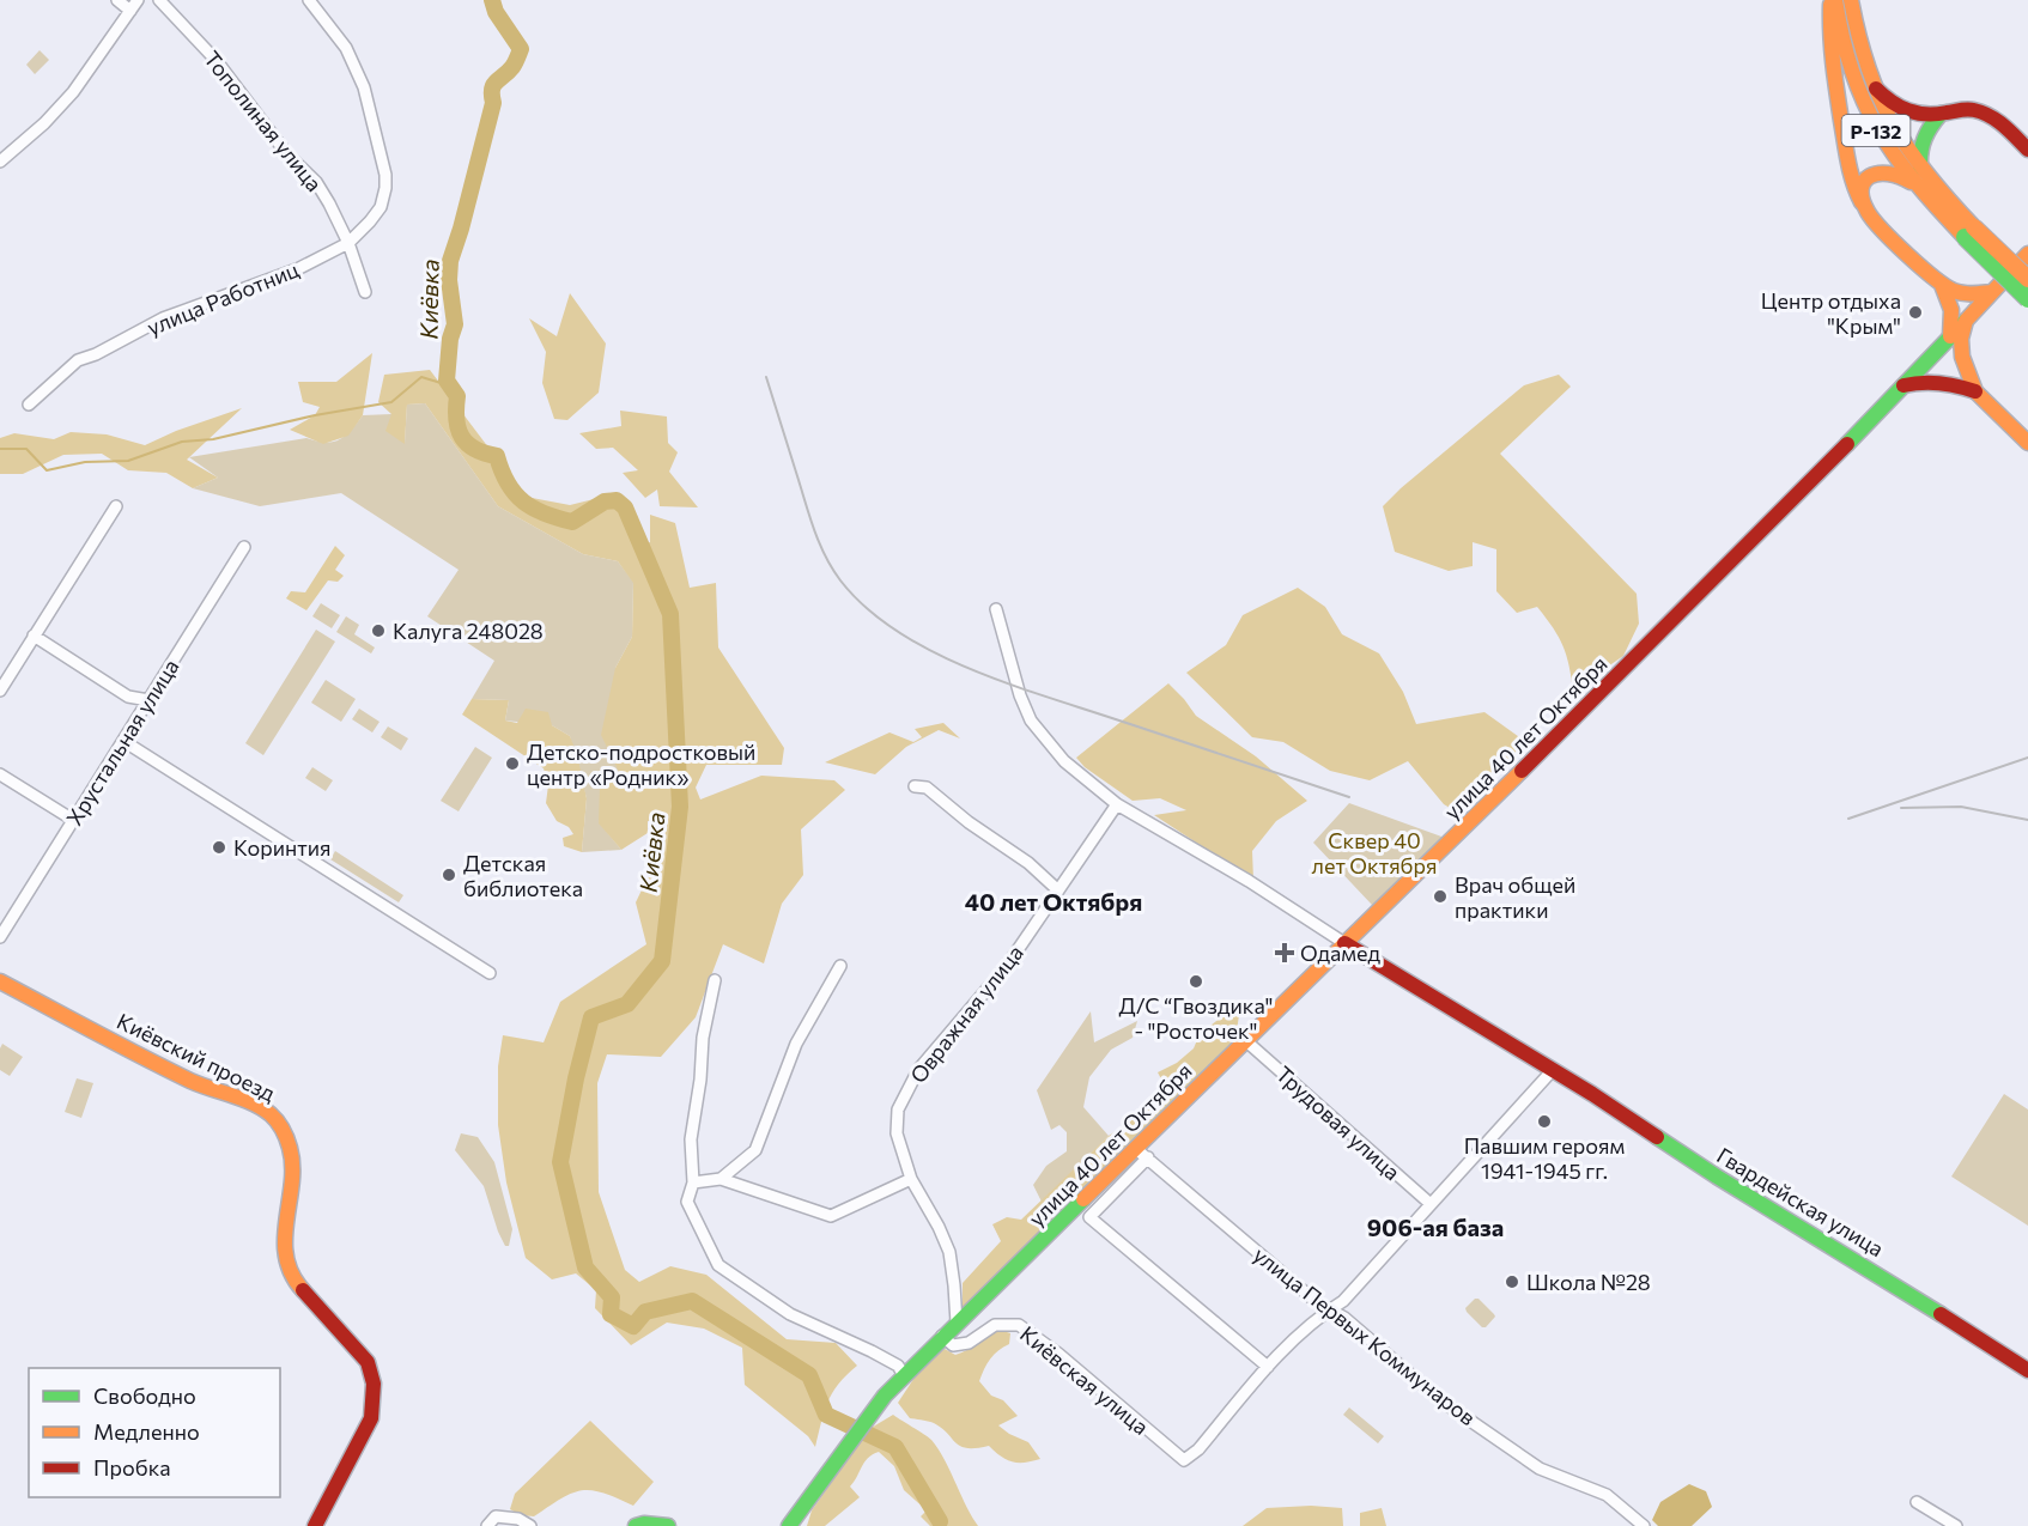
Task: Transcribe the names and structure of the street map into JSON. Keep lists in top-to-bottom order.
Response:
{
  "streets": {
    "main road": [
      "Р-132",
      "улица 40 лет Октября",
      "Киёвский проезд",
      "Гвардейская улица"
    ],
    "street": [
      "Тополиная улица",
      "улица Работниц",
      "Хрустальная улица",
      "Овражная улица",
      "Трудовая улица",
      "улица Первых Коммунаров",
      "Киёвская улица"
    ]
  },
  "crossings": [
    ["Тополиная улица", "улица Работниц"],
    ["улица 40 лет Октября", "Овражная улица"],
    ["улица 40 лет Октября", "Трудовая улица"],
    ["улица 40 лет Октября", "Гвардейская улица"],
    ["улица 40 лет Октября", "улица Первых Коммунаров"],
    ["улица 40 лет Октября", "Киёвская улица"]
  ],
  "districts": ["40 лет Октября", "906-ая база"],
  "water": ["Киёвка"],
  "parks": ["Сквер 40 лет Октября"],
  "places": {
    "other": [
      "Центр отдыха \"Крым\"",
      "Калуга 248028",
      "Детско-подростковый центр «Родник»",
      "Коринтия",
      "Детская библиотека",
      "Врач общей практики",
      "Д/С “Гвоздика\" - \"Росточек\"",
      "Павшим героям 1941-1945 гг.",
      "Школа №28"
    ],
    "health": ["Одамед"]
  },
  "legend": ["Свободно", "Медленно", "Пробка"]
}
